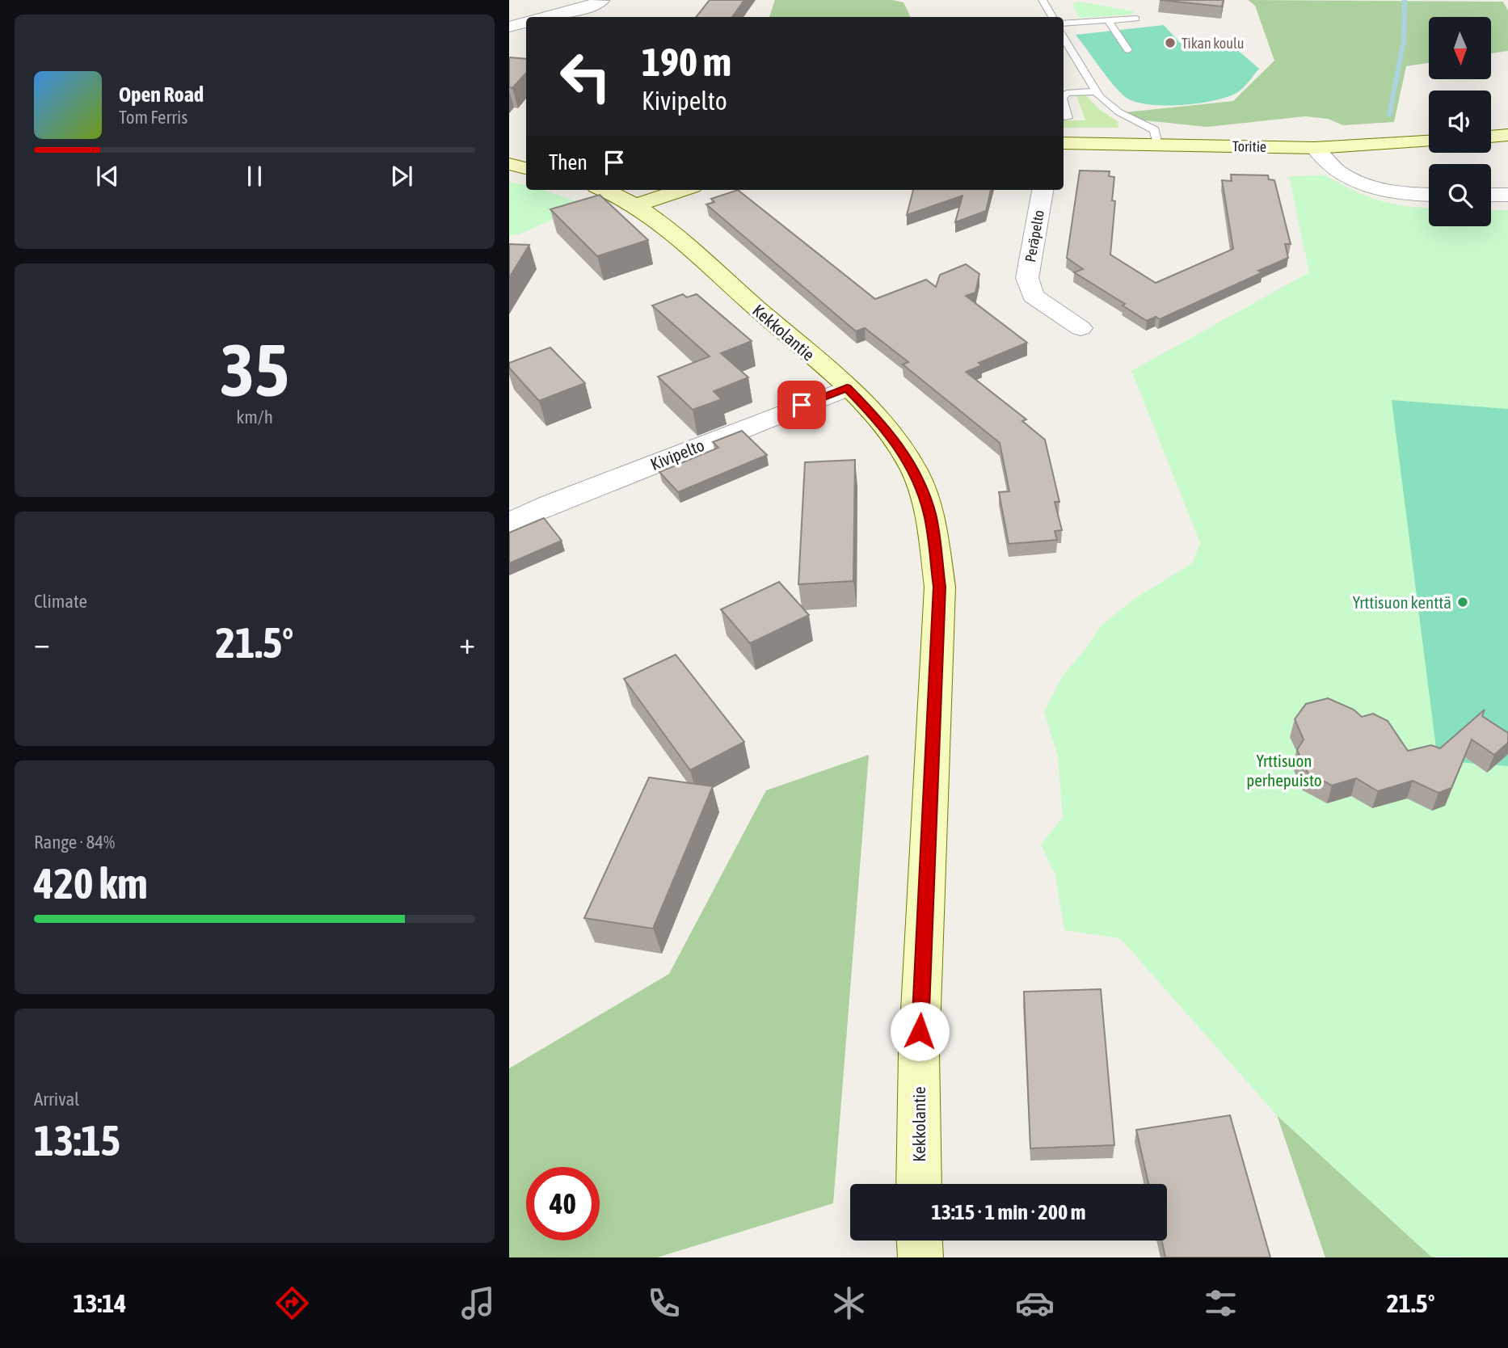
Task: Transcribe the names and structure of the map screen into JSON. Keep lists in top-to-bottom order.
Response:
{
  "streets": {
    "street": [
      "Toritie",
      "Peräpelto",
      "Kekkolantie",
      "Kivipelto"
    ]
  },
  "crossings": [
    ["Kekkolantie", "Kivipelto"]
  ],
  "parks": ["Yrttisuon perhepuisto"],
  "places": ["Tikan koulu", "Yrttisuon kenttä"],
  "north": "bottom",
  "page": {
    "turn": ["190 m", "Kivipelto"],
    "song": ["Open Road", "Tom Ferris"],
    "then": "Then",
    "tile": [
      ["35", "km/h"],
      "Climate",
      ["Range · 84%", "420 km"],
      ["Arrival", "13:15"]
    ],
    "heat": ["−", "21.5°", "+"],
    "limit": "40",
    "trip": "13:15 · 1 min · 200 m",
    "tabs": ["13:14", "21.5°"]
  }
}
